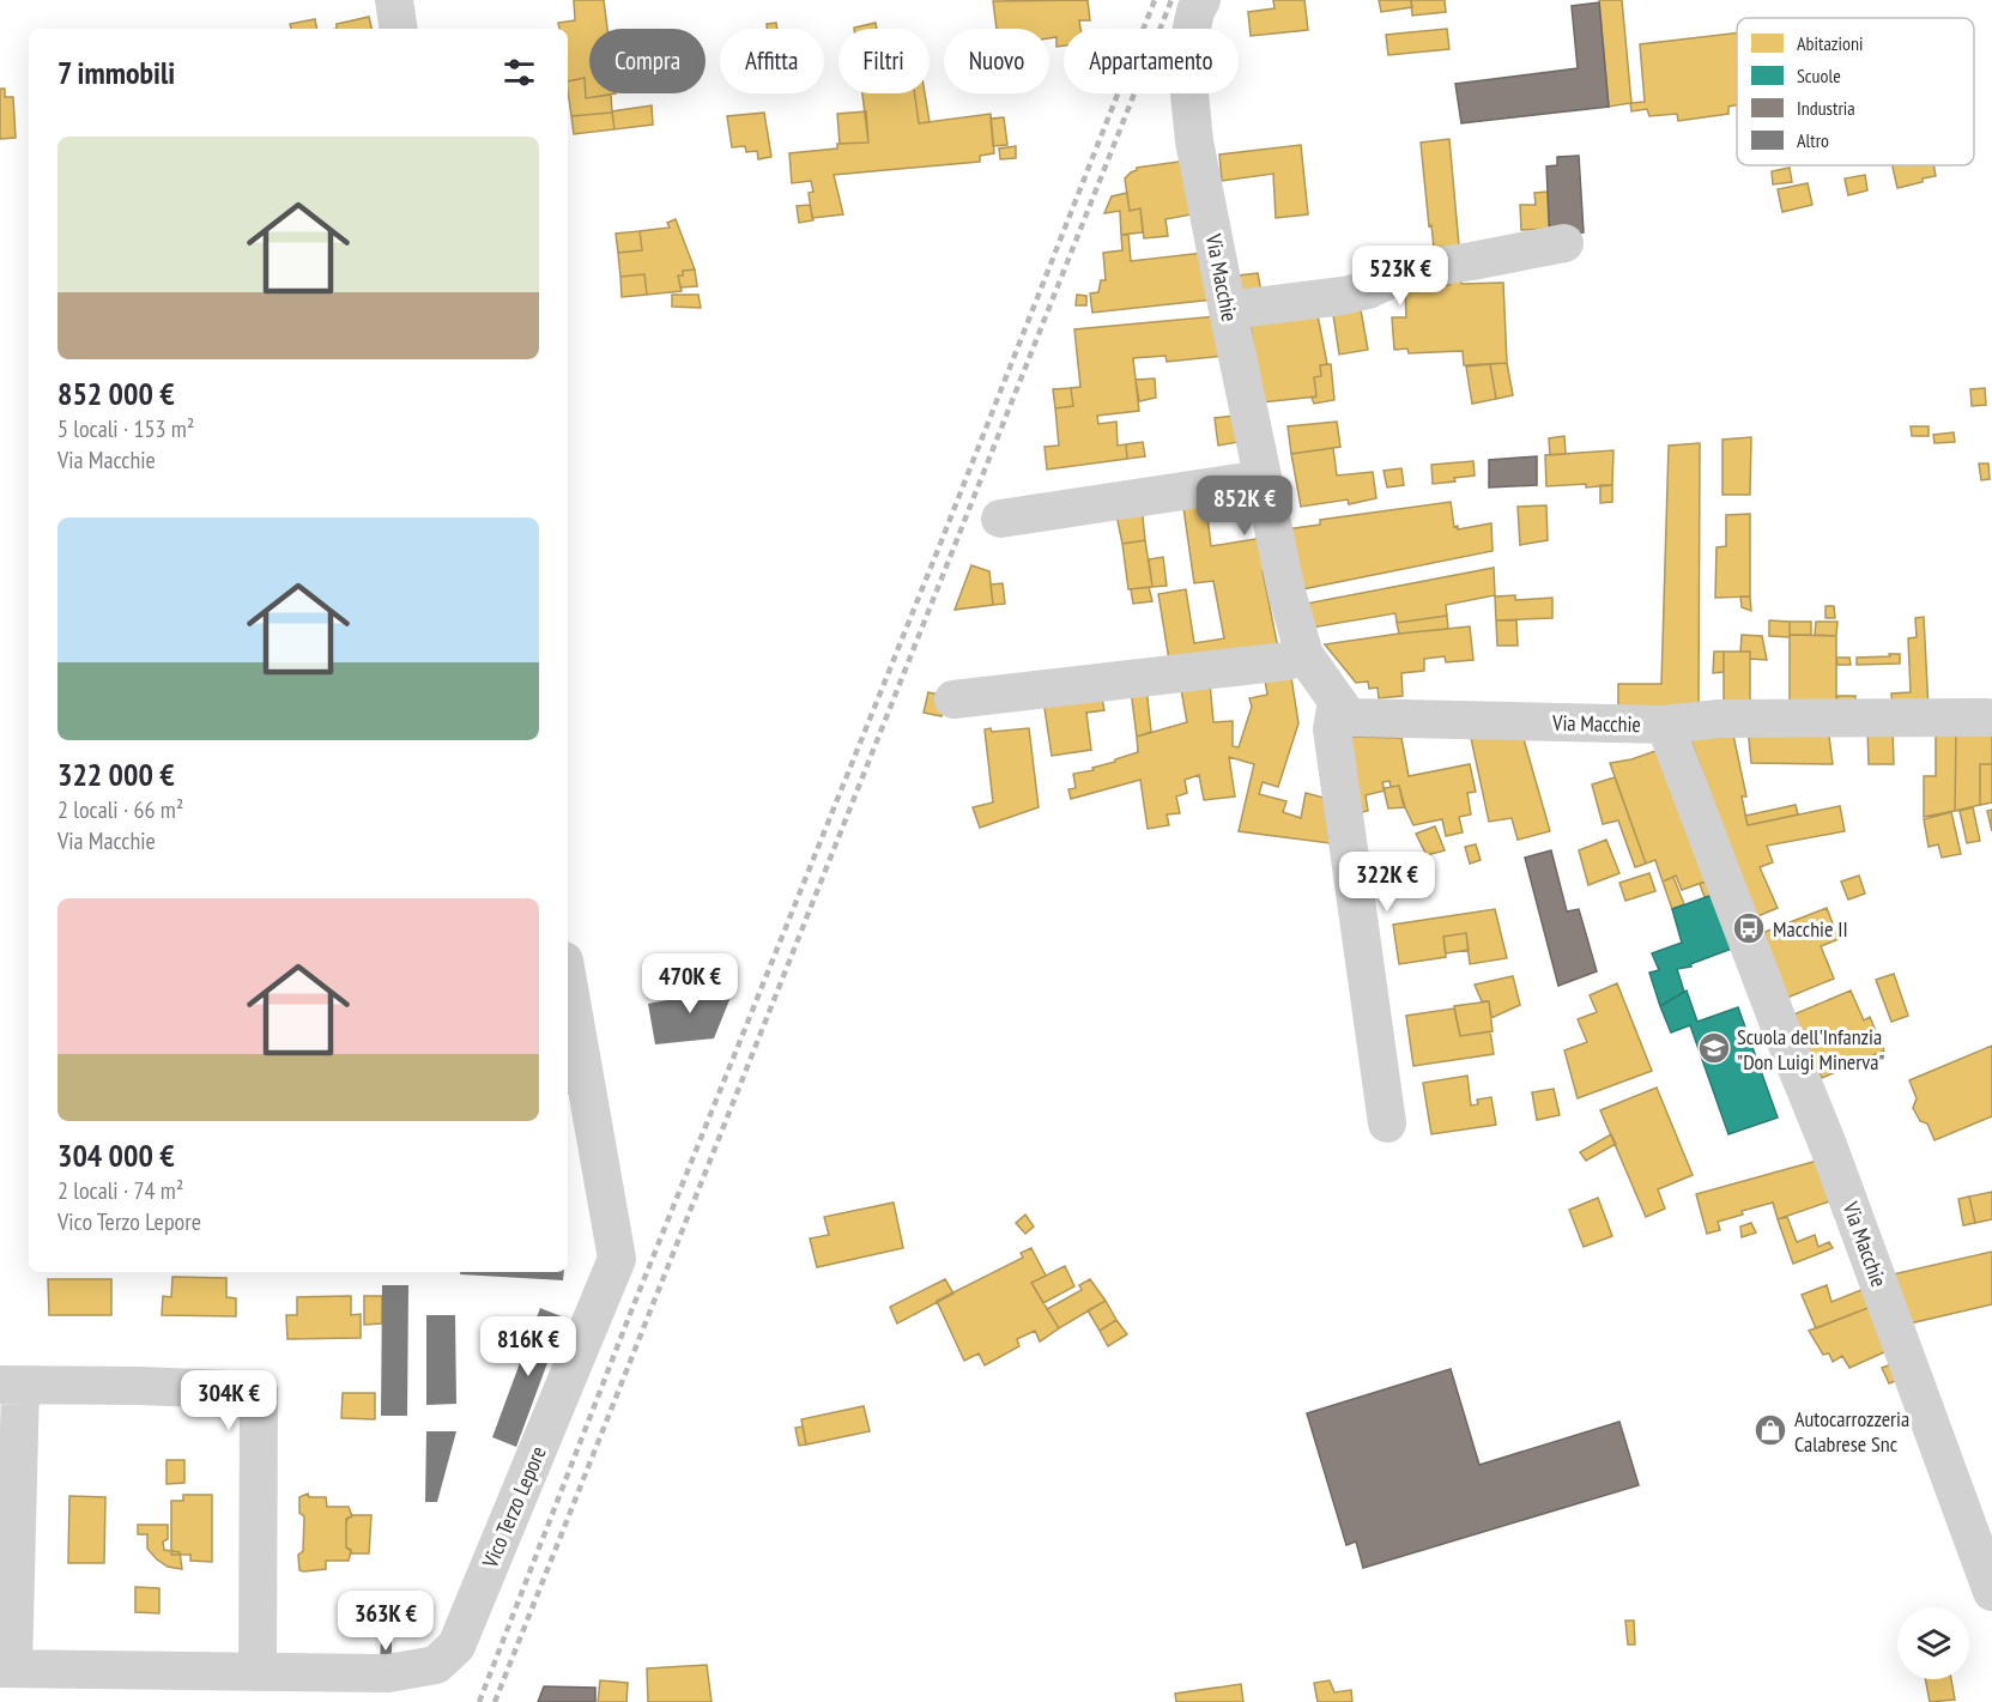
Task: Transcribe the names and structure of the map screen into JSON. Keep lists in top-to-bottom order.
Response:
{
  "streets": {
    "street": ["Via Macchie", "Vico Terzo Lepore"]
  },
  "places": {
    "bus stop": ["Macchie II"],
    "school or university": ["Scuola dell'Infanzia \"Don Luigi Minerva\""],
    "shop": ["Autocarrozzeria Calabrese Snc"]
  },
  "legend": [
    "Abitazioni",
    "Scuole",
    "Industria",
    "Altro"
  ],
  "page": {
    "chip": [
      "Compra",
      "Affitta",
      "Filtri",
      "Nuovo",
      "Appartamento"
    ],
    "heading": "7 immobili",
    "list": [
      {
        "name": "852 000 €",
        "note": "5 locali · 153 m² · Via Macchie"
      },
      {
        "name": "322 000 €",
        "note": "2 locali · 66 m² · Via Macchie"
      },
      {
        "name": "304 000 €",
        "note": "2 locali · 74 m² · Vico Terzo Lepore"
      }
    ],
    "price": [
      "523K €",
      "852K €",
      "322K €",
      "470K €",
      "816K €",
      "304K €",
      "363K €"
    ]
  }
}
